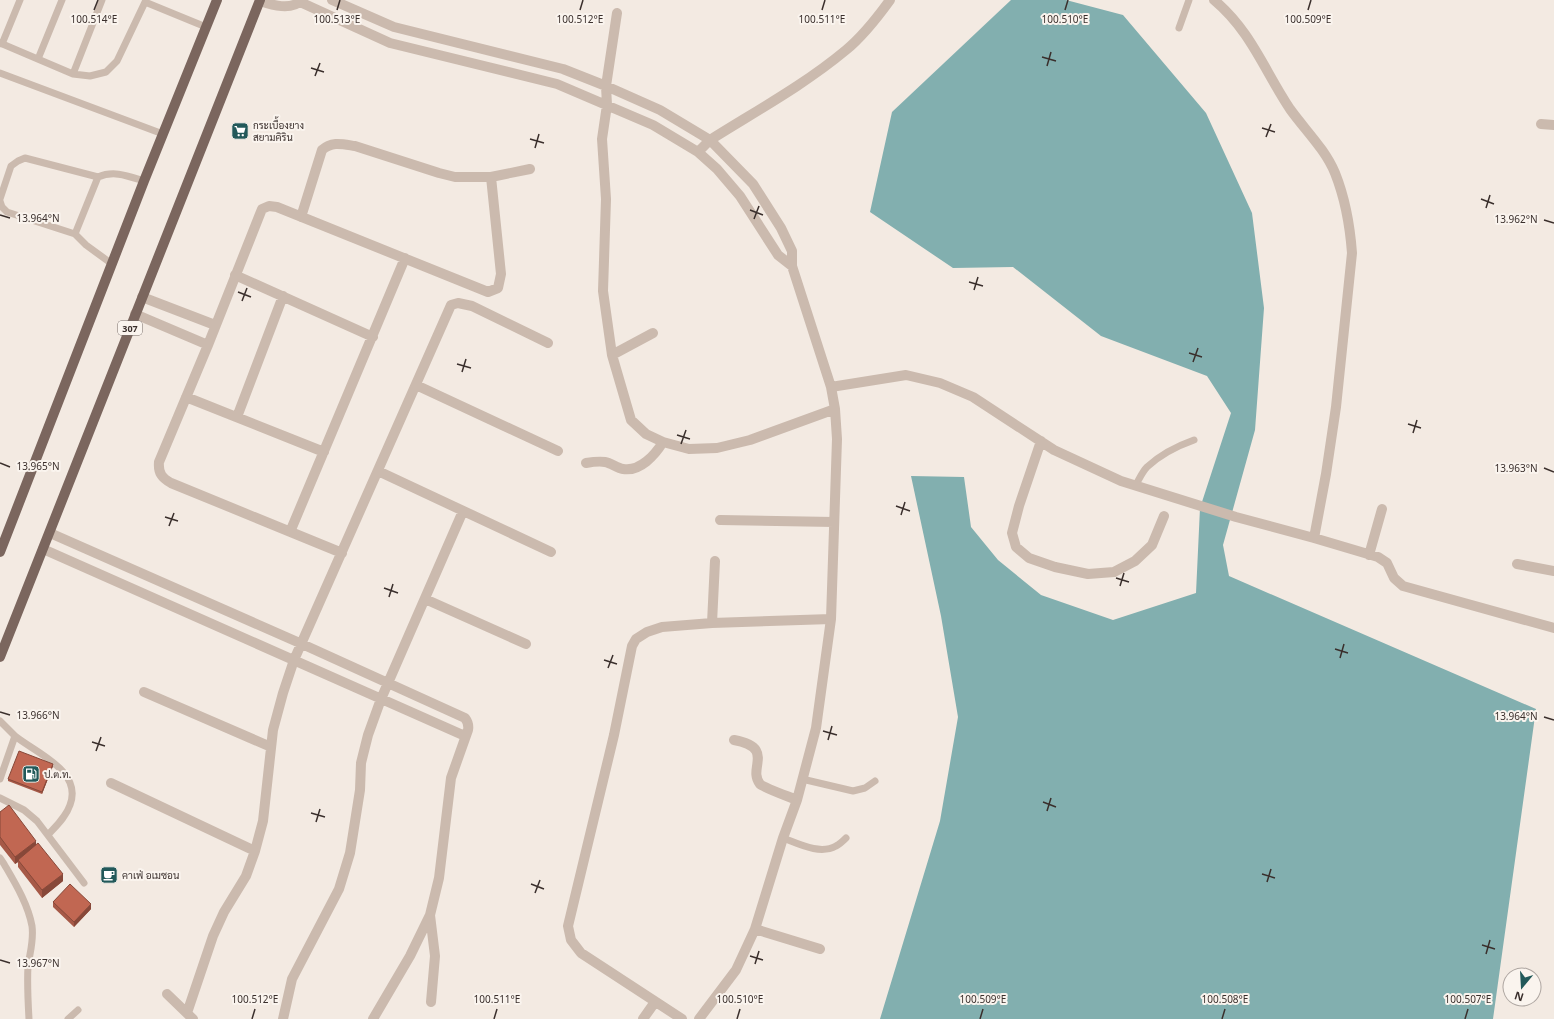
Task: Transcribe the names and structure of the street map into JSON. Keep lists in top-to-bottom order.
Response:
{
  "streets": {
    "main road": ["307"]
  },
  "places": {
    "supermarket": ["กระเบื้องยาง สยามคิริน"],
    "fuel station": ["ป.ต.ท."],
    "cafe": ["คาเฟ่ อเมซอน"]
  },
  "north": "bottom",
  "coordinates": [
    "100.514°E",
    "100.513°E",
    "100.512°E",
    "100.511°E",
    "100.510°E",
    "100.509°E",
    "13.964°N",
    "13.962°N",
    "13.965°N",
    "13.963°N",
    "13.966°N",
    "13.967°N",
    "100.508°E",
    "100.507°E"
  ]
}
